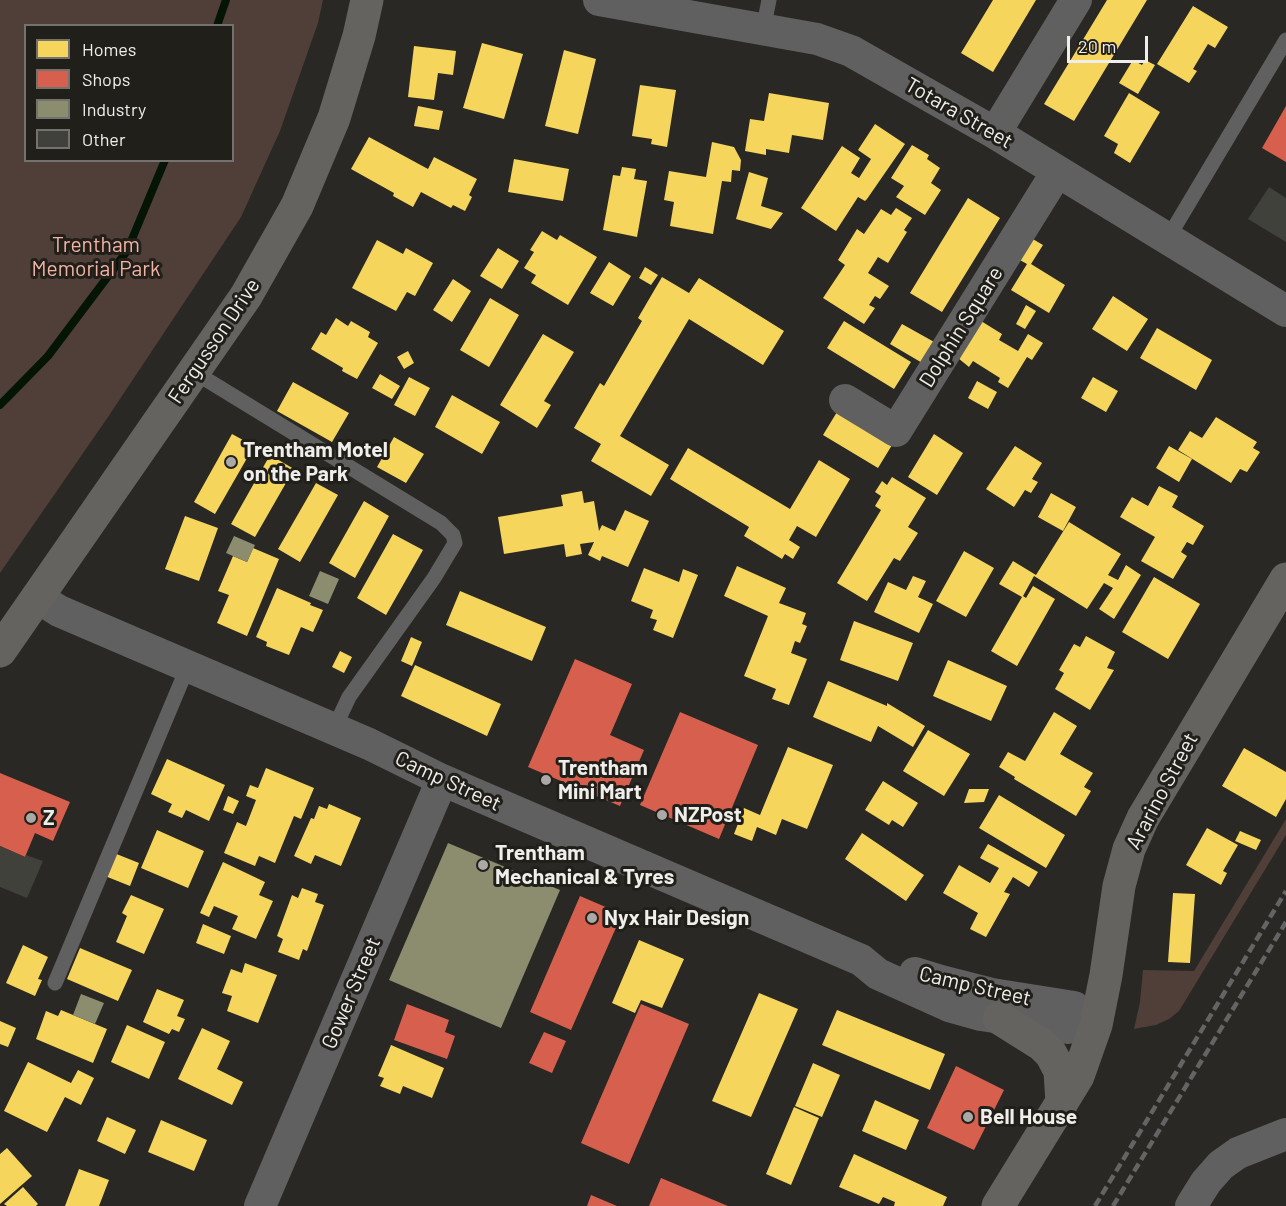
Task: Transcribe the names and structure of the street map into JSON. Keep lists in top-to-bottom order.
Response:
{
  "streets": {
    "street": [
      "Totara Street",
      "Dolphin Square",
      "Fergusson Drive",
      "Camp Street",
      "Ararino Street",
      "Gower Street"
    ]
  },
  "crossings": [
    ["Totara Street", "Dolphin Square"],
    ["Fergusson Drive", "Camp Street"],
    ["Camp Street", "Ararino Street"],
    ["Camp Street", "Gower Street"]
  ],
  "parks": ["Trentham Memorial Park"],
  "places": [
    "Trentham Motel on the Park",
    "Trentham Mini Mart",
    "NZPost",
    "Z",
    "Trentham Mechanical & Tyres",
    "Nyx Hair Design",
    "Bell House"
  ],
  "legend": [
    "Homes",
    "Shops",
    "Industry",
    "Other"
  ],
  "scale_bar": "20 m"
}
